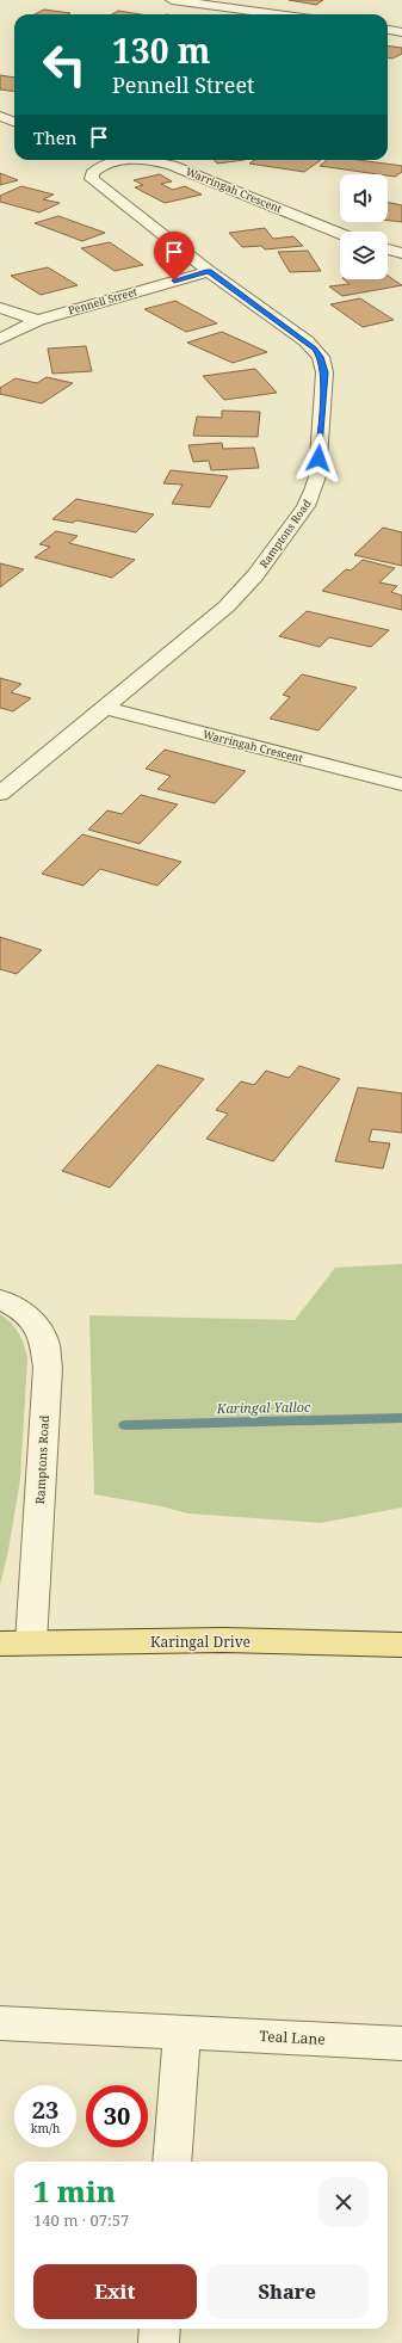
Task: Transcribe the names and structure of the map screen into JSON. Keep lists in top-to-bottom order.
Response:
{
  "streets": {
    "main road": ["Karingal Drive"],
    "street": [
      "Warringah Crescent",
      "Pennell Street",
      "Ramptons Road",
      "Teal Lane"
    ]
  },
  "crossings": [
    ["Warringah Crescent", "Ramptons Road"],
    ["Pennell Street", "Ramptons Road"],
    ["Ramptons Road", "Karingal Drive"]
  ],
  "water": ["Karingal Yalloc"],
  "page": {
    "turn": ["130 m", "Pennell Street"],
    "then": "Then",
    "speed": "23 km/h",
    "limit": "30",
    "heading": ["1 min", "140 m · 07:57"],
    "buttons": ["Exit", "Share"]
  }
}
